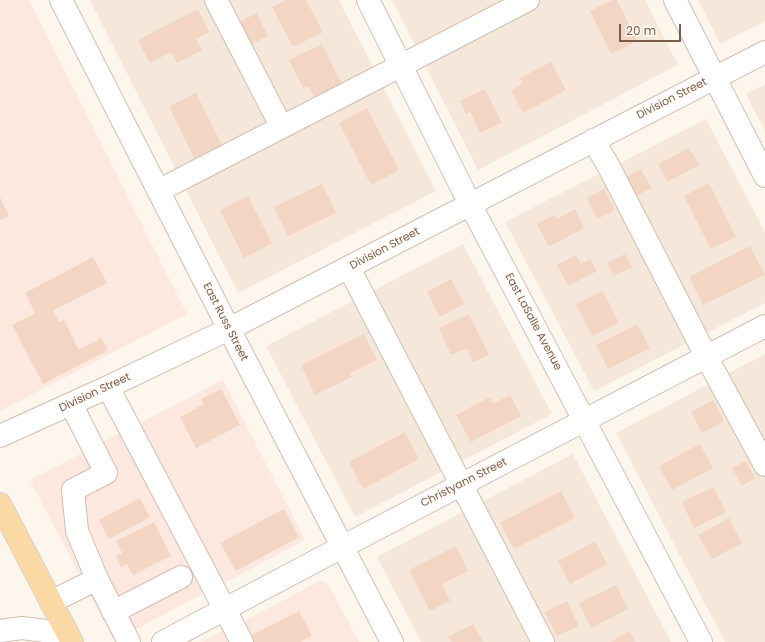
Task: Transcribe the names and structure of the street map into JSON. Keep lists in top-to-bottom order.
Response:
{
  "streets": {
    "street": [
      "Division Street",
      "East Russ Street",
      "East LaSalle Avenue",
      "Christyann Street"
    ]
  },
  "crossings": [
    ["Division Street", "East Russ Street"],
    ["Division Street", "East LaSalle Avenue"],
    ["East Russ Street", "Christyann Street"],
    ["East LaSalle Avenue", "Christyann Street"]
  ],
  "scale_bar": "20 m"
}
